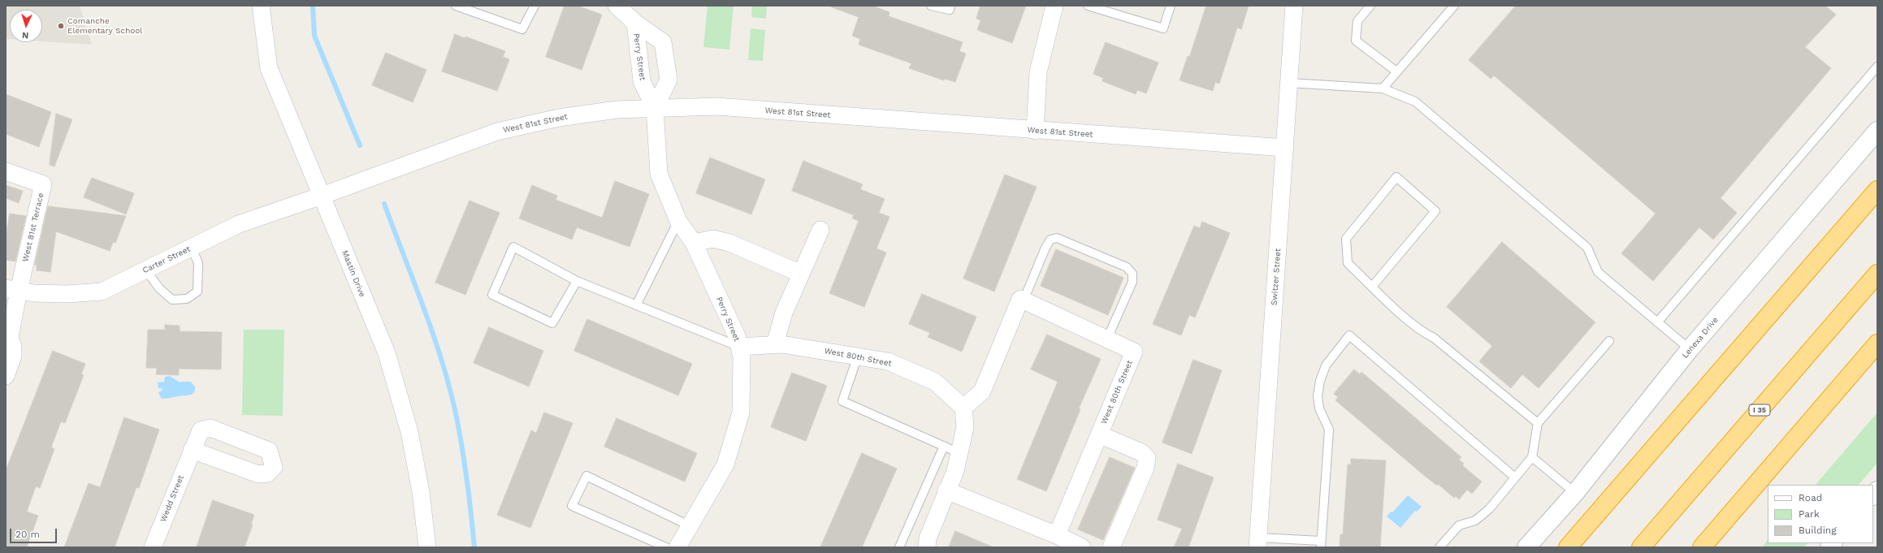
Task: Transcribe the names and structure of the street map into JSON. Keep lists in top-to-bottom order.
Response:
{
  "streets": {
    "highway": ["I 35"],
    "street": [
      "Perry Street",
      "West 81st Street",
      "West 81st Terrace",
      "Carter Street",
      "Mastin Drive",
      "Switzer Street",
      "Lenexa Drive",
      "West 80th Street",
      "Wedd Street"
    ]
  },
  "crossings": [
    ["Perry Street", "West 81st Street"],
    ["Perry Street", "West 80th Street"],
    ["West 81st Street", "Carter Street"],
    ["West 81st Street", "Mastin Drive"],
    ["West 81st Street", "Switzer Street"],
    ["West 81st Terrace", "Carter Street"],
    ["Carter Street", "Mastin Drive"]
  ],
  "places": ["Comanche Elementary School"],
  "legend": ["Road", "Park", "Building"],
  "scale_bar": "20 m",
  "north": "bottom"
}
